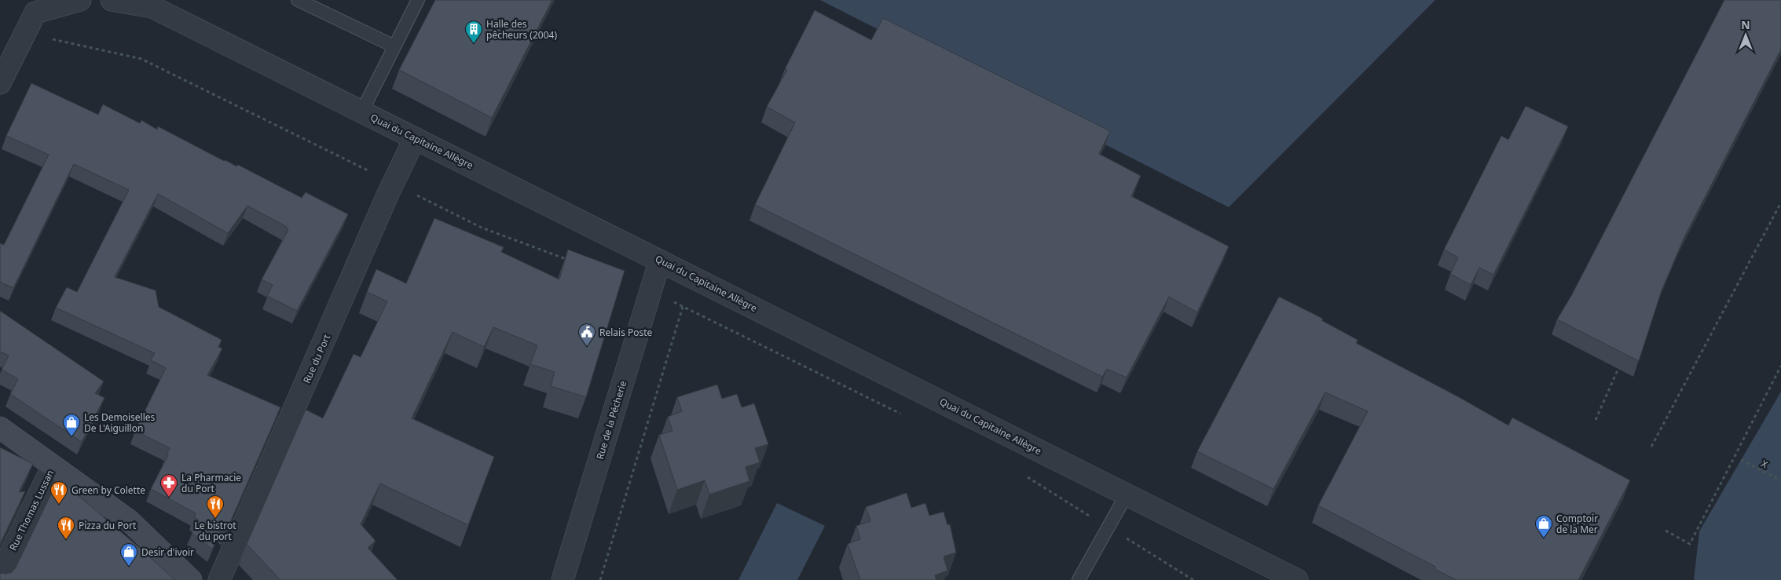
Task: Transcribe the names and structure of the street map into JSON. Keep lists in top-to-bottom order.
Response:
{
  "streets": {
    "street": [
      "Quai du Capitaine Allègre",
      "Rue du Port",
      "Rue de la Pécherie",
      "Rue Thomas Lussan"
    ],
    "path": ["X"]
  },
  "crossings": [
    ["Quai du Capitaine Allègre", "Rue du Port"],
    ["Quai du Capitaine Allègre", "Rue de la Pécherie"]
  ],
  "places": {
    "building": ["Halle des pêcheurs (2004)"],
    "public building": ["Relais Poste"],
    "shop": ["Les Demoiselles De L'Aiguillon", "Comptoir de la Mer", "Desir d'ivoir"],
    "pharmacy": ["La Pharmacie du Port"],
    "restaurant": ["Green by Colette", "Le bistrot du port", "Pizza du Port"]
  },
  "north": "top"
}
